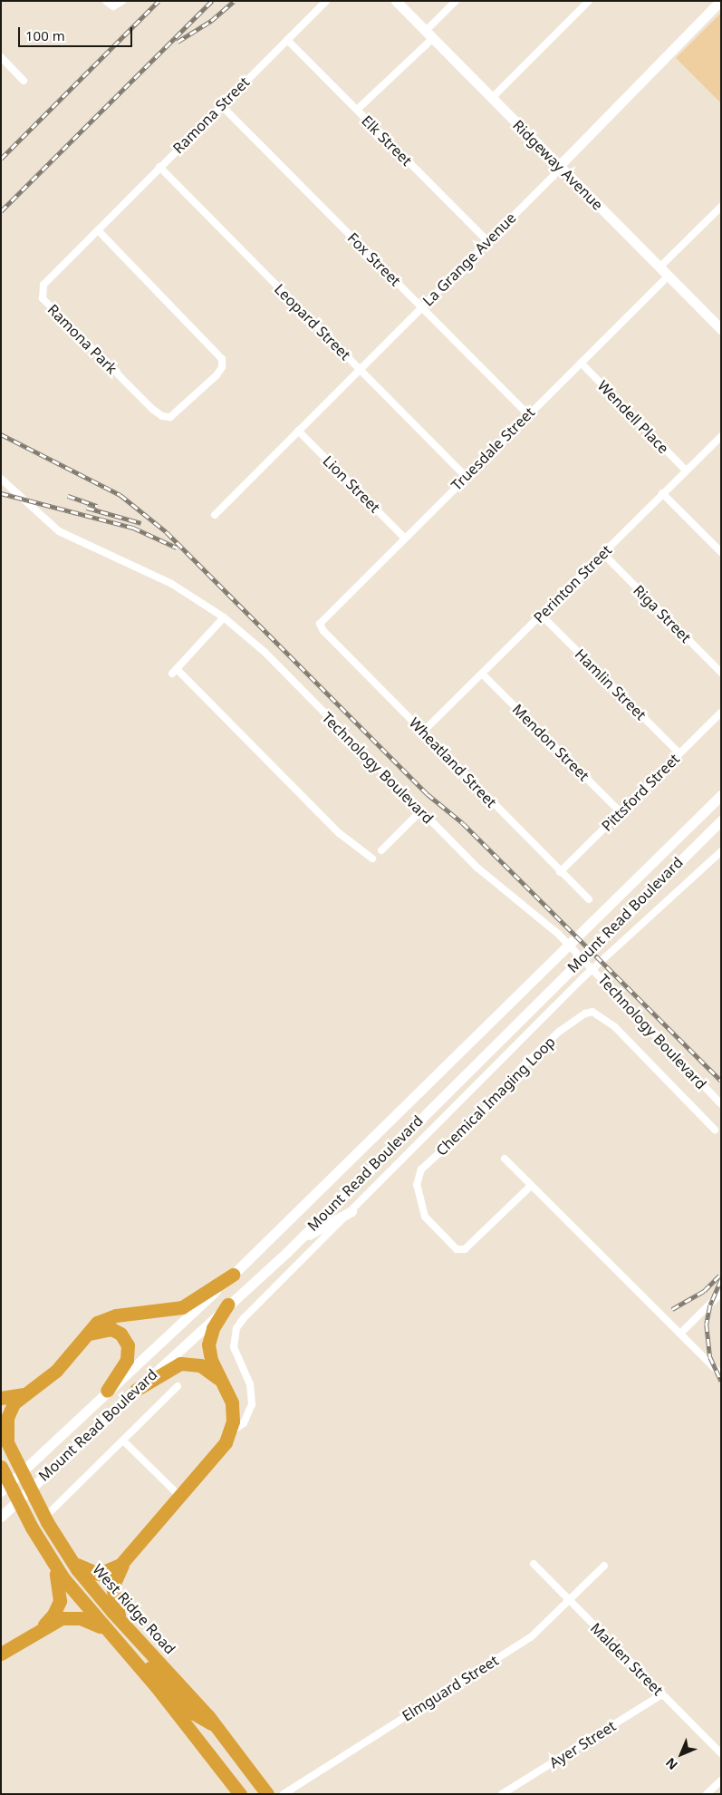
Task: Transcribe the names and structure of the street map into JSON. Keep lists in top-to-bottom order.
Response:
{
  "streets": {
    "highway": ["West Ridge Road"],
    "main road": ["Ridgeway Avenue", "La Grange Avenue", "Mount Read Boulevard"],
    "street": [
      "Ramona Street",
      "Elk Street",
      "Fox Street",
      "Leopard Street",
      "Ramona Park",
      "Wendell Place",
      "Truesdale Street",
      "Lion Street",
      "Perinton Street",
      "Riga Street",
      "Hamlin Street",
      "Mendon Street",
      "Wheatland Street",
      "Technology Boulevard",
      "Pittsford Street",
      "Chemical Imaging Loop",
      "Malden Street",
      "Elmguard Street",
      "Ayer Street"
    ]
  },
  "crossings": [
    ["Ramona Street", "Elk Street"],
    ["Ramona Street", "Fox Street"],
    ["Ramona Street", "Leopard Street"],
    ["Ramona Street", "Ramona Park"],
    ["Elk Street", "La Grange Avenue"],
    ["Ridgeway Avenue", "La Grange Avenue"],
    ["Ridgeway Avenue", "Truesdale Street"],
    ["Fox Street", "La Grange Avenue"],
    ["Fox Street", "Truesdale Street"],
    ["La Grange Avenue", "Leopard Street"],
    ["La Grange Avenue", "Lion Street"],
    ["Leopard Street", "Truesdale Street"],
    ["Wendell Place", "Truesdale Street"],
    ["Wendell Place", "Perinton Street"],
    ["Truesdale Street", "Lion Street"],
    ["Truesdale Street", "Wheatland Street"],
    ["Perinton Street", "Riga Street"],
    ["Perinton Street", "Hamlin Street"],
    ["Perinton Street", "Mendon Street"],
    ["Perinton Street", "Wheatland Street"],
    ["Hamlin Street", "Pittsford Street"],
    ["Mendon Street", "Pittsford Street"],
    ["Wheatland Street", "Pittsford Street"],
    ["Mount Read Boulevard", "West Ridge Road"],
    ["Malden Street", "Elmguard Street"],
    ["Malden Street", "Ayer Street"]
  ],
  "scale_bar": "100 m",
  "north": "bottom left"
}
